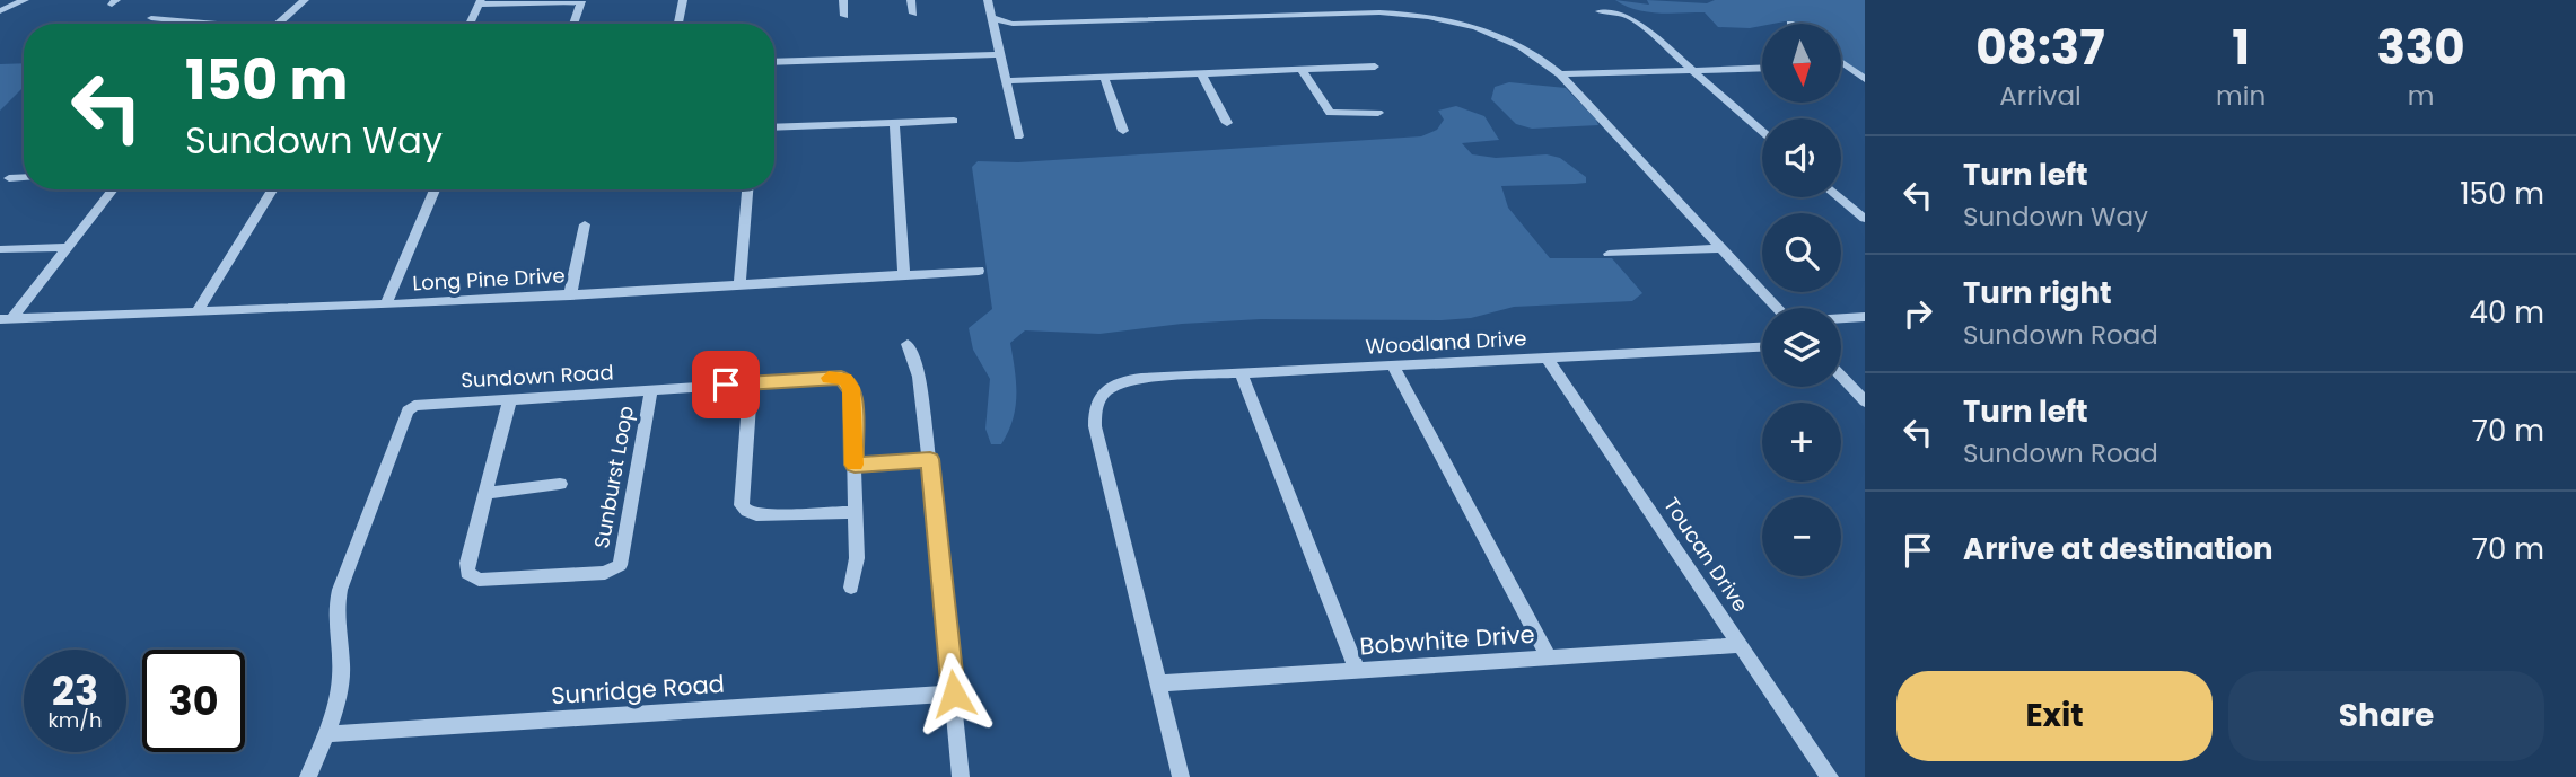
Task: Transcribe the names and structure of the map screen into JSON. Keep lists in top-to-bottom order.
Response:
{
  "streets": {
    "street": [
      "Long Pine Drive",
      "Woodland Drive",
      "Sundown Road",
      "Sunburst Loop",
      "Toucan Drive",
      "Bobwhite Drive",
      "Sunridge Road"
    ]
  },
  "crossings": [
    ["Woodland Drive", "Toucan Drive"],
    ["Woodland Drive", "Bobwhite Drive"],
    ["Sundown Road", "Sunburst Loop"],
    ["Sundown Road", "Sunridge Road"],
    ["Toucan Drive", "Bobwhite Drive"]
  ],
  "north": "bottom",
  "page": {
    "eta": [
      "08:37",
      "Arrival",
      "1",
      "min",
      "330",
      "m"
    ],
    "map_buttons": ["+", "−"],
    "turn": ["150 m", "Sundown Way"],
    "list": [
      {
        "name": "Turn left",
        "note": "Sundown Way",
        "value": "150 m"
      },
      {
        "name": "Turn right",
        "note": "Sundown Road",
        "value": "40 m"
      },
      {
        "name": "Turn left",
        "note": "Sundown Road",
        "value": "70 m"
      },
      {
        "name": "Arrive at destination",
        "value": "70 m"
      }
    ],
    "speed": "23 km/h",
    "limit": "30",
    "buttons": ["Exit", "Share"]
  }
}
